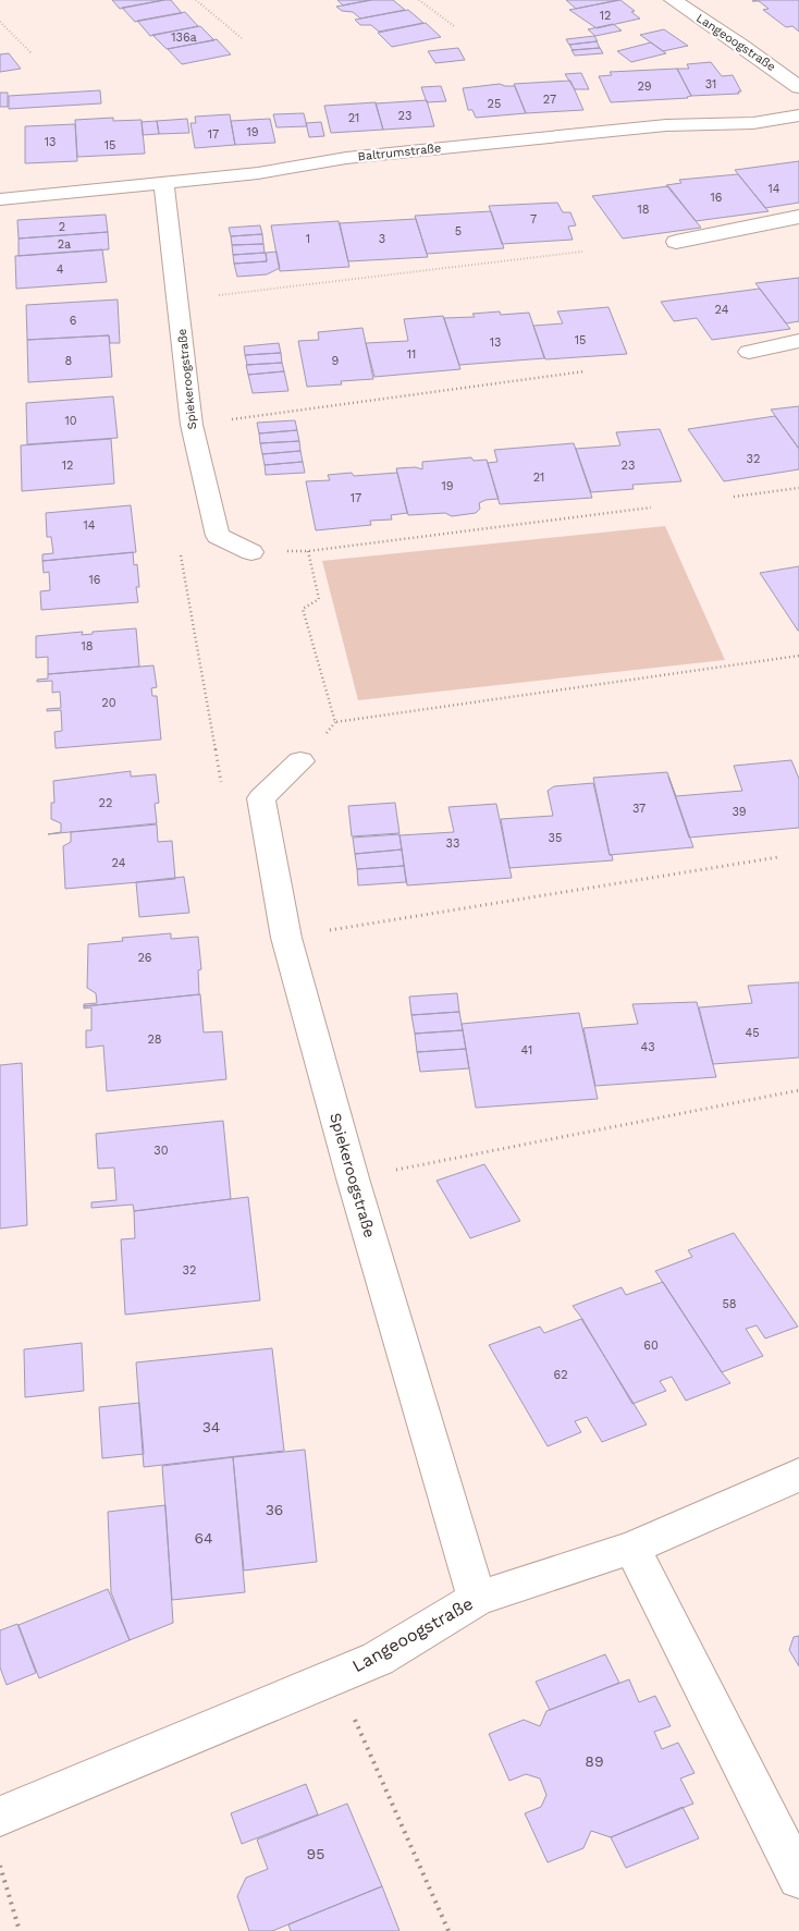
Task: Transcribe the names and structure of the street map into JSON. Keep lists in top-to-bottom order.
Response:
{
  "streets": {
    "street": ["Langeoogstraße", "Baltrumstraße", "Spiekeroogstraße"]
  },
  "crossings": [
    ["Langeoogstraße", "Spiekeroogstraße"],
    ["Baltrumstraße", "Spiekeroogstraße"]
  ],
  "house_numbers": [
    "12",
    "136a",
    "31",
    "29",
    "27",
    "25",
    "23",
    "21",
    "19",
    "17",
    "13",
    "15",
    "14",
    "16",
    "18",
    "7",
    "2",
    "5",
    "1",
    "3",
    "2a",
    "4",
    "24",
    "6",
    "15",
    "13",
    "11",
    "8",
    "9",
    "10",
    "32",
    "12",
    "23",
    "21",
    "19",
    "17",
    "14",
    "16",
    "18",
    "20",
    "22",
    "37",
    "39",
    "35",
    "33",
    "24",
    "26",
    "45",
    "28",
    "43",
    "41",
    "30",
    "32",
    "58",
    "60",
    "62",
    "34",
    "36",
    "64",
    "89",
    "95"
  ]
}
